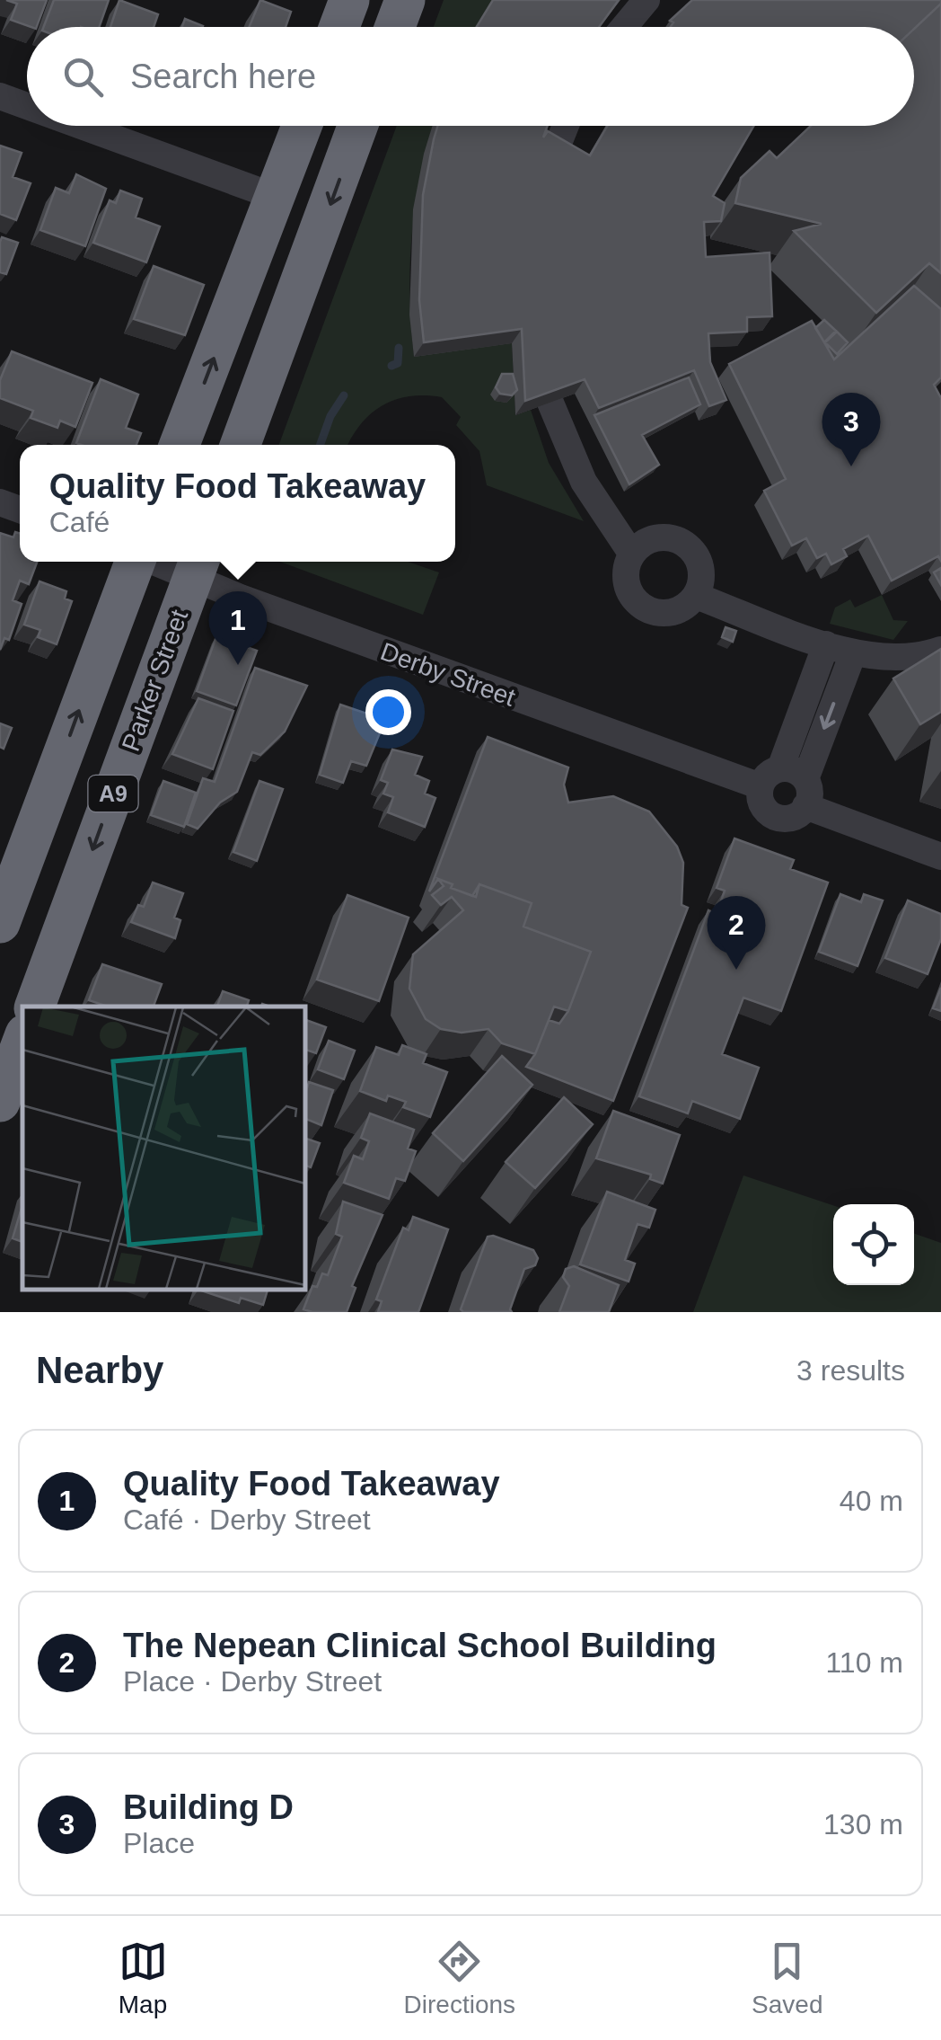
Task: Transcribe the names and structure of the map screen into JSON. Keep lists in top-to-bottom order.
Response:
{
  "streets": {
    "highway": ["Parker Street", "A9"],
    "street": ["Derby Street"]
  },
  "crossings": [
    ["Derby Street", "Parker Street"]
  ],
  "page": {
    "search": "Search here",
    "pins": ["3", "1", "2"],
    "popup": ["Quality Food Takeaway", "Café"],
    "heading": ["Nearby", "3 results"],
    "list": [
      {
        "mark": "1",
        "name": "Quality Food Takeaway",
        "note": "Café · Derby Street",
        "value": "40 m"
      },
      {
        "mark": "2",
        "name": "The Nepean Clinical School Building",
        "note": "Place · Derby Street",
        "value": "110 m"
      },
      {
        "mark": "3",
        "name": "Building D",
        "note": "Place",
        "value": "130 m"
      }
    ],
    "nav": ["Map", "Directions", "Saved"]
  }
}
